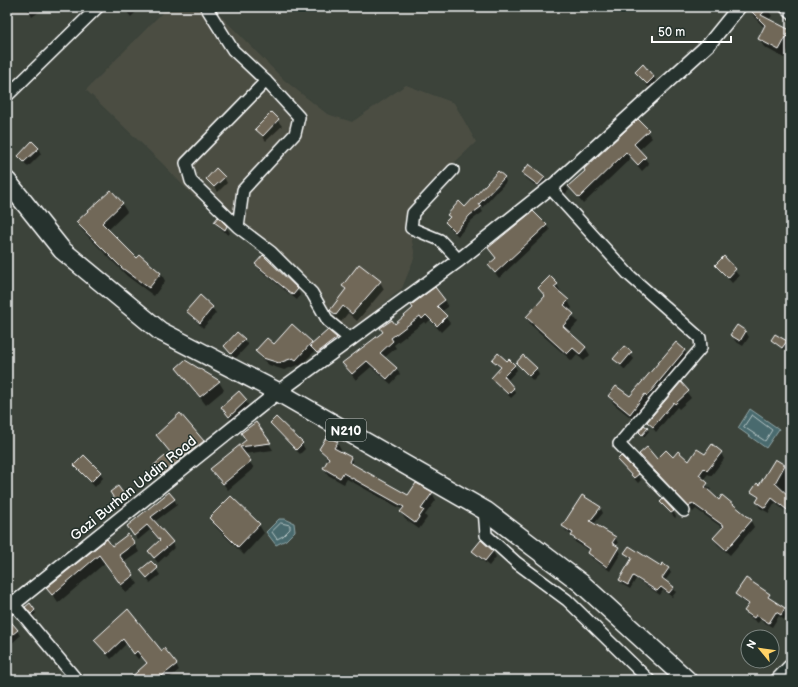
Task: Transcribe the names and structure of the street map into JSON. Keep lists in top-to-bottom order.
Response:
{
  "streets": {
    "highway": ["N210"],
    "street": ["Gazi Burhan Uddin Road"]
  },
  "crossings": [
    ["N210", "Gazi Burhan Uddin Road"]
  ],
  "scale_bar": "50 m",
  "north": "top left"
}
